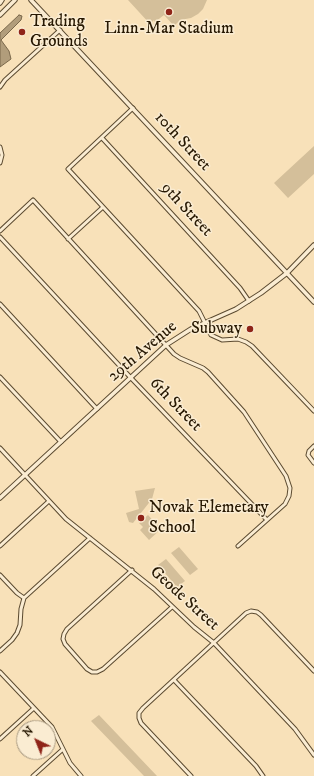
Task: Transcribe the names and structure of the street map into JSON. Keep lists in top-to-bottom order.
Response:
{
  "streets": {
    "street": [
      "10th Street",
      "9th Street",
      "29th Avenue",
      "6th Street",
      "Geode Street"
    ]
  },
  "crossings": [
    ["10th Street", "29th Avenue"],
    ["9th Street", "29th Avenue"],
    ["29th Avenue", "6th Street"],
    ["29th Avenue", "Geode Street"]
  ],
  "places": [
    "Linn-Mar Stadium",
    "Trading Grounds",
    "Subway",
    "Novak Elemetary School"
  ],
  "north": "top left"
}
